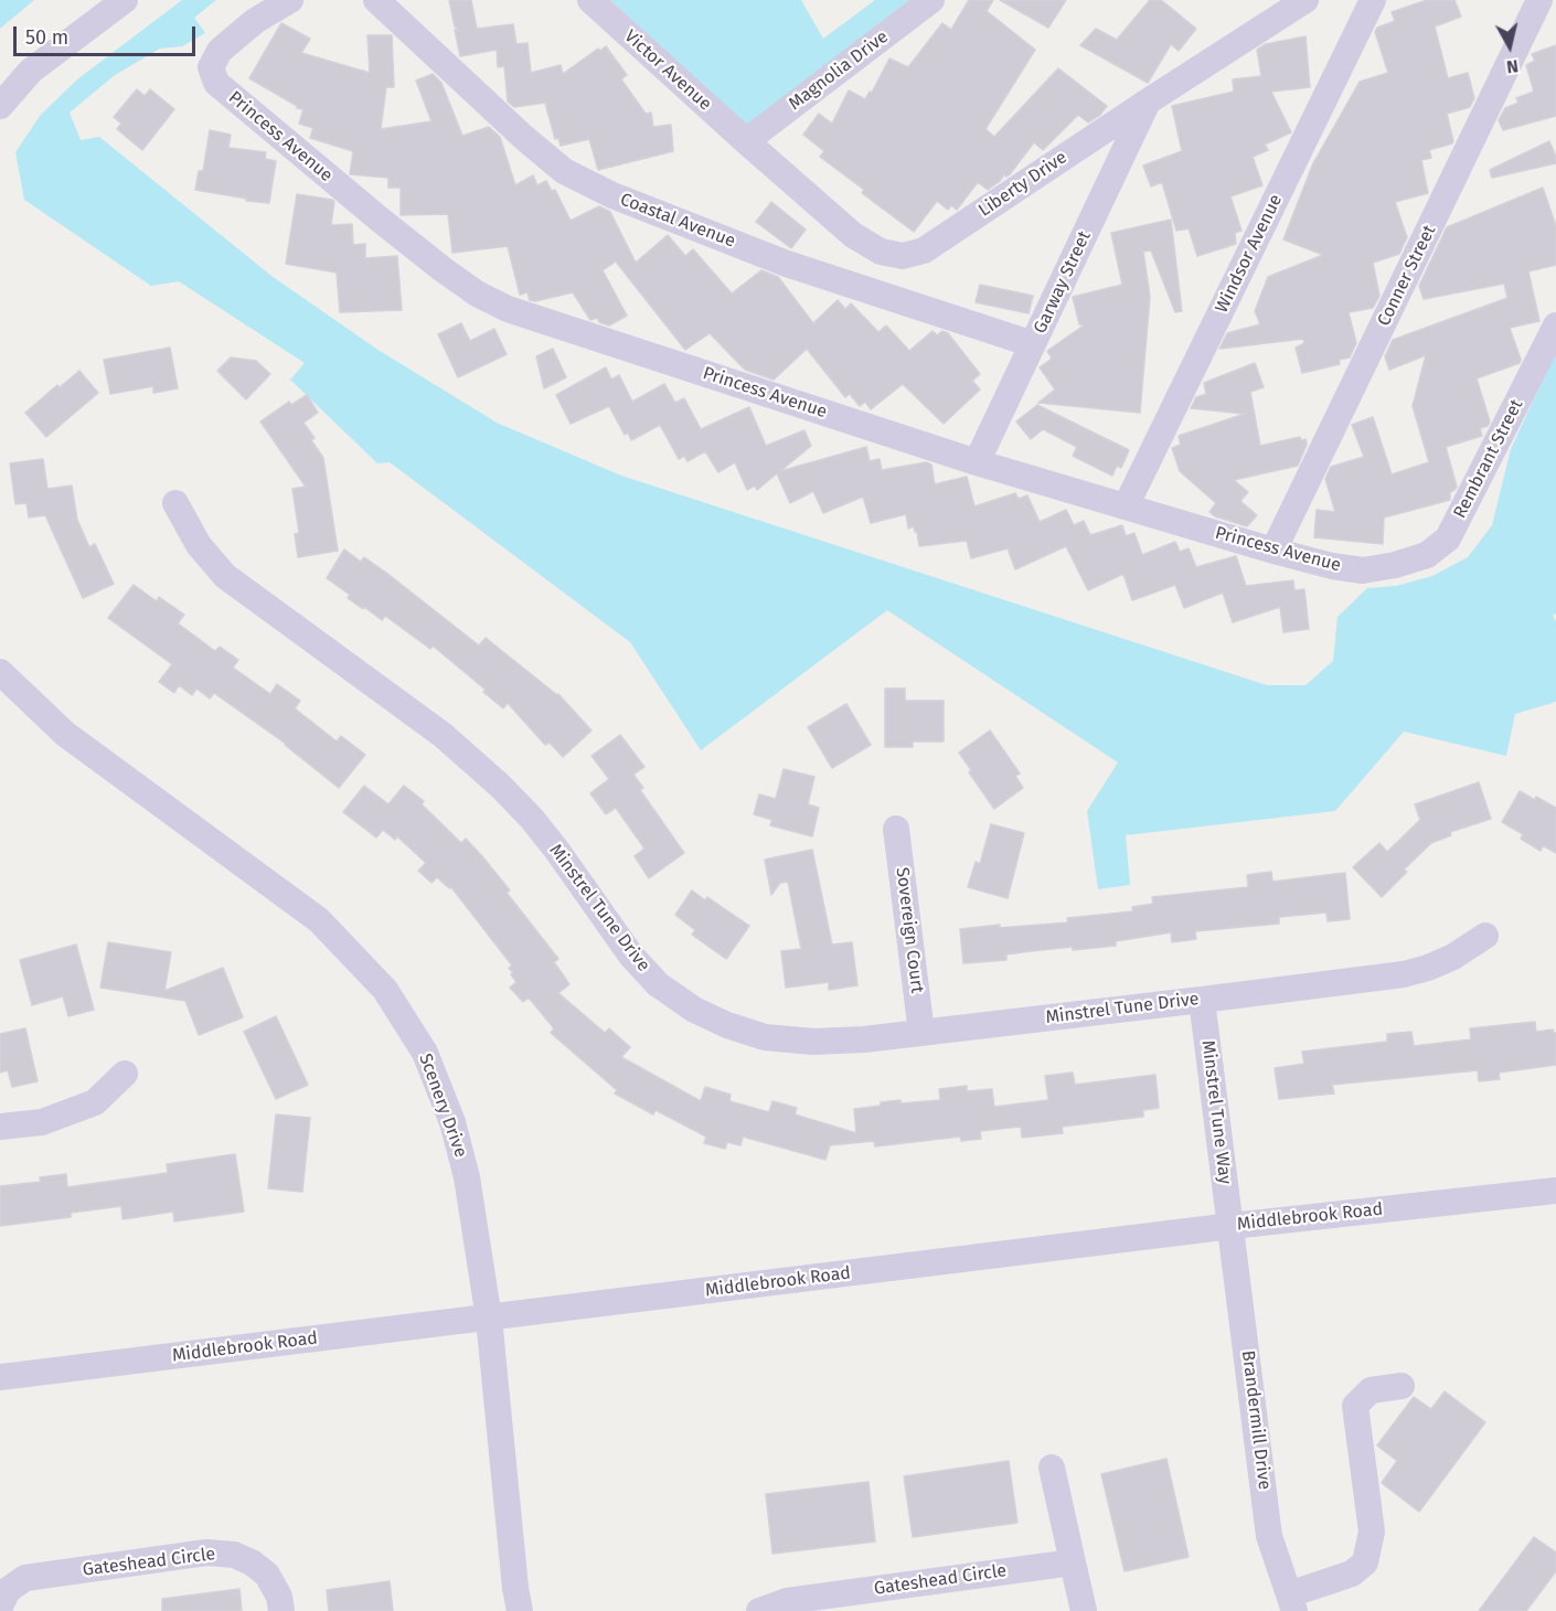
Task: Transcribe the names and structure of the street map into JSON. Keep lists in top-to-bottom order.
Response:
{
  "streets": {
    "street": [
      "Victor Avenue",
      "Magnolia Drive",
      "Princess Avenue",
      "Liberty Drive",
      "Coastal Avenue",
      "Windsor Avenue",
      "Conner Street",
      "Garway Street",
      "Rembrant Street",
      "Minstrel Tune Drive",
      "Sovereign Court",
      "Scenery Drive",
      "Minstrel Tune Way",
      "Middlebrook Road",
      "Brandermill Drive",
      "Gateshead Circle"
    ]
  },
  "crossings": [
    ["Victor Avenue", "Magnolia Drive"],
    ["Victor Avenue", "Liberty Drive"],
    ["Magnolia Drive", "Liberty Drive"],
    ["Princess Avenue", "Windsor Avenue"],
    ["Princess Avenue", "Conner Street"],
    ["Princess Avenue", "Garway Street"],
    ["Princess Avenue", "Rembrant Street"],
    ["Liberty Drive", "Garway Street"],
    ["Coastal Avenue", "Garway Street"],
    ["Minstrel Tune Drive", "Sovereign Court"],
    ["Minstrel Tune Drive", "Minstrel Tune Way"],
    ["Scenery Drive", "Middlebrook Road"],
    ["Minstrel Tune Way", "Middlebrook Road"],
    ["Minstrel Tune Way", "Brandermill Drive"],
    ["Middlebrook Road", "Brandermill Drive"]
  ],
  "scale_bar": "50 m",
  "north": "bottom"
}
